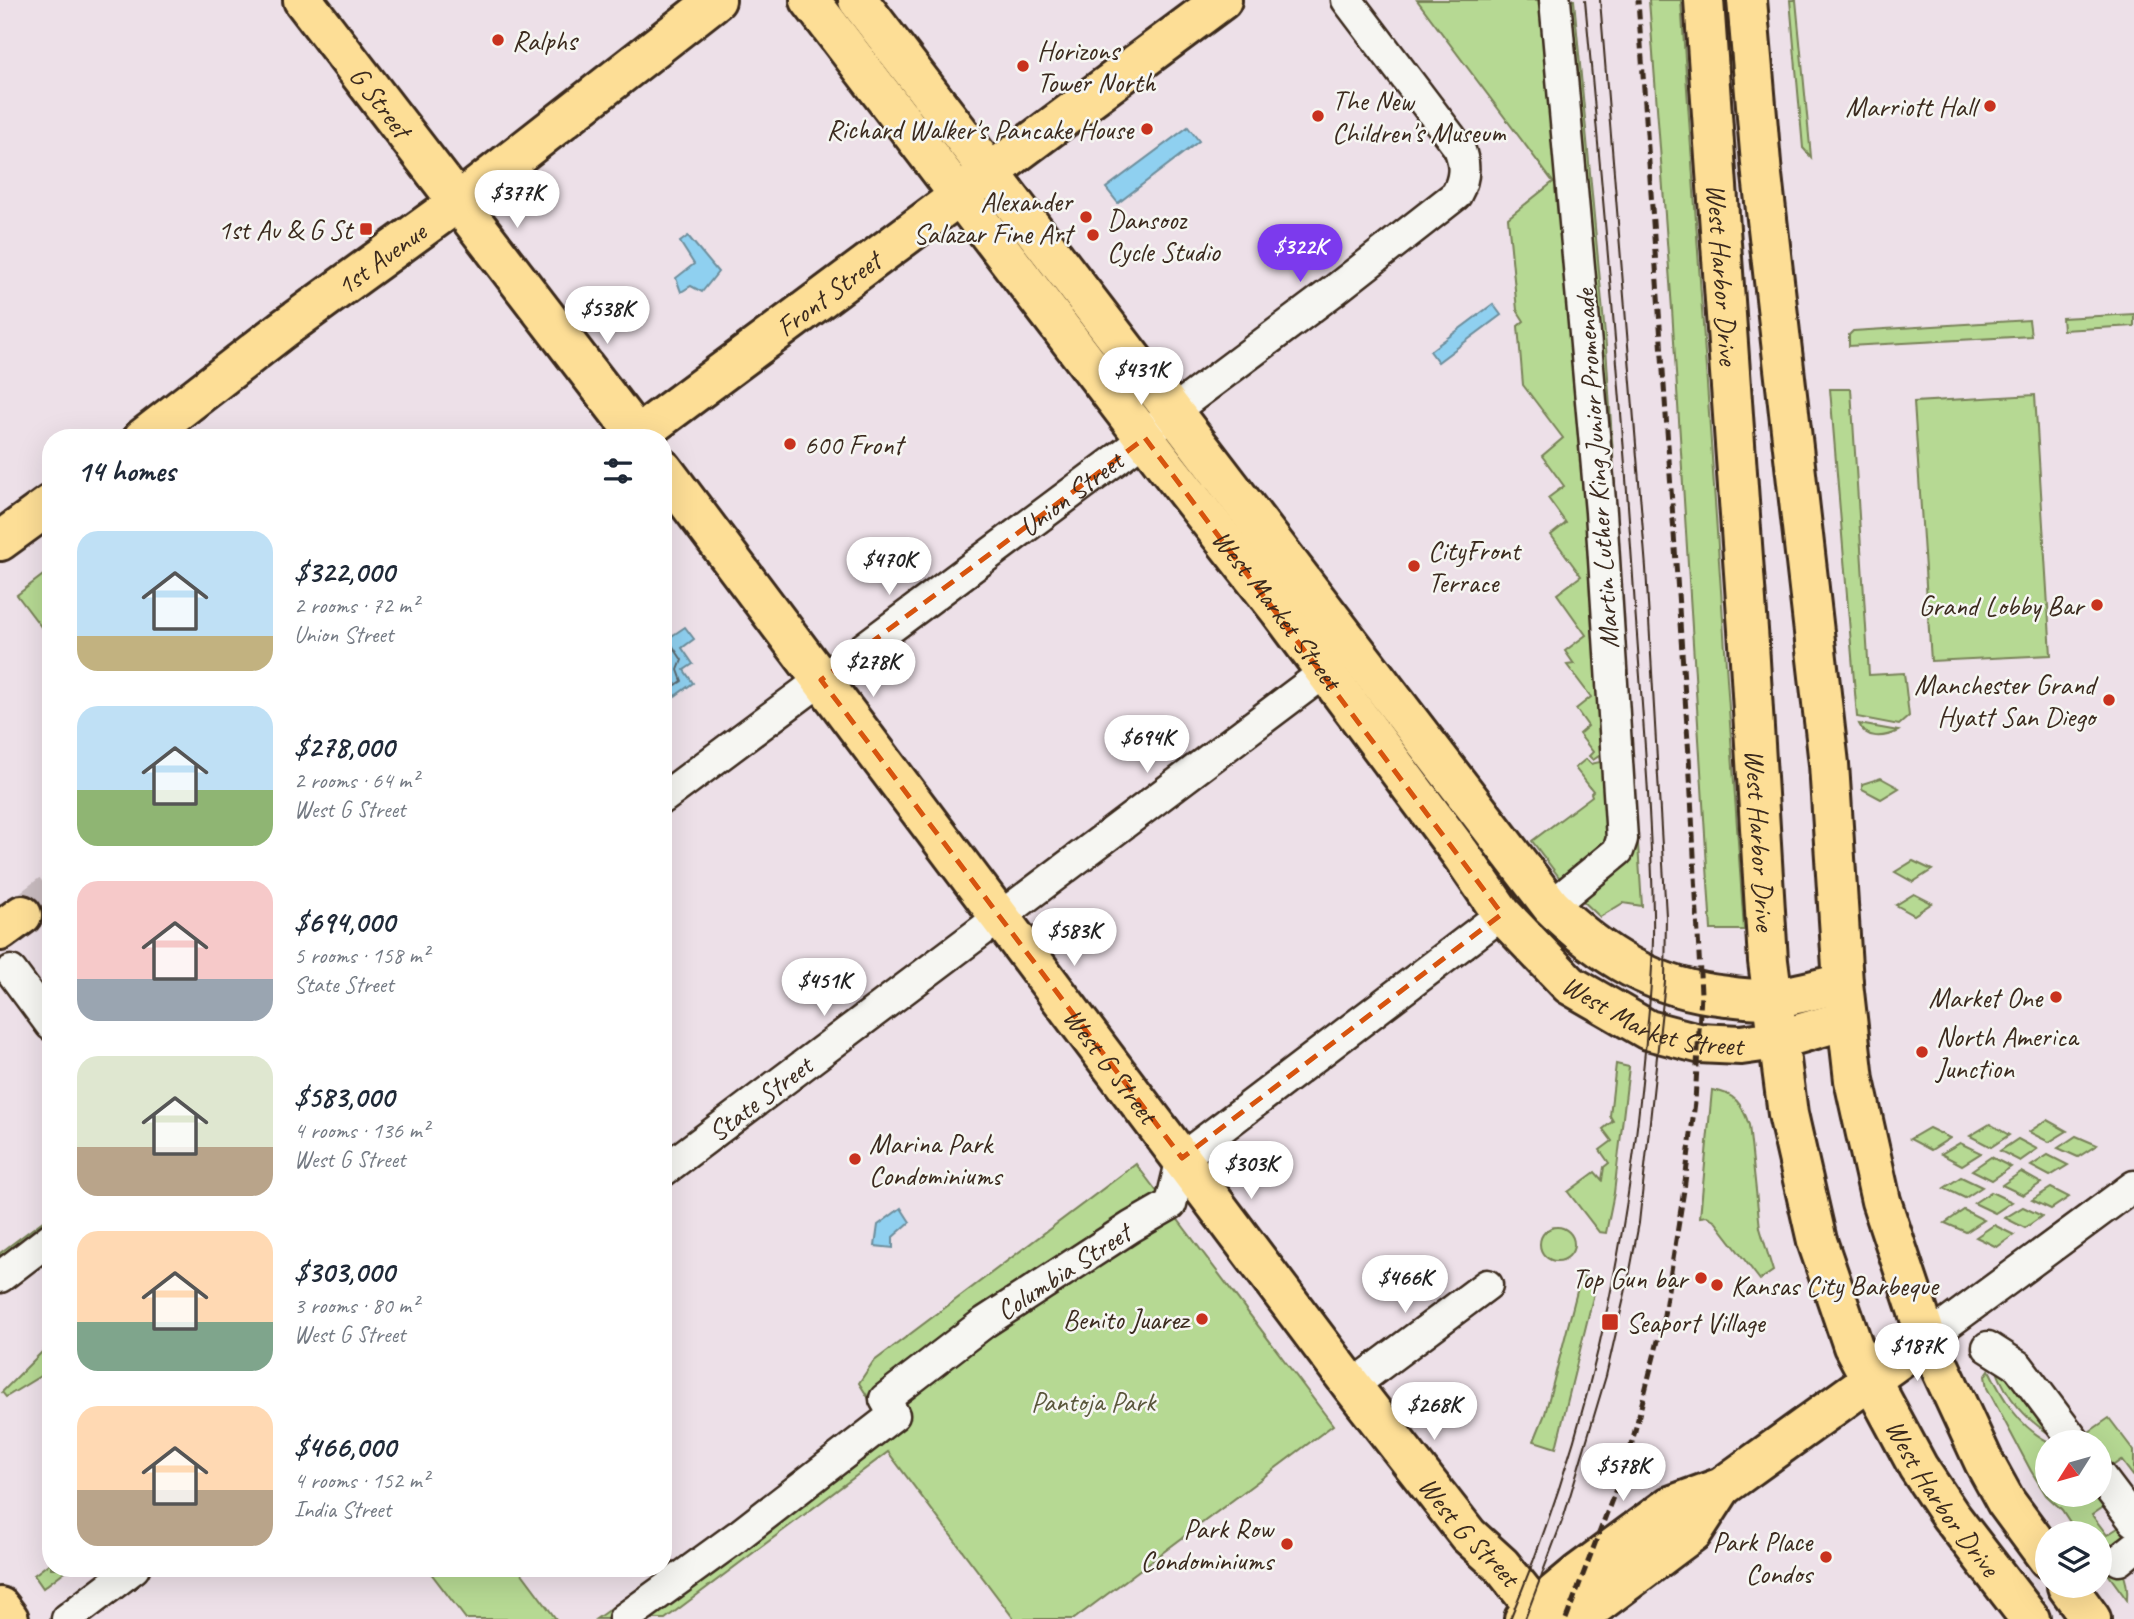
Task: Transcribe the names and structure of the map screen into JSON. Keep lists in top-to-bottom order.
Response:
{
  "streets": {
    "main road": [
      "G Street",
      "1st Avenue",
      "West Harbor Drive",
      "Front Street",
      "West Market Street",
      "West G Street"
    ],
    "street": [
      "Martin Luther King Junior Promenade",
      "Union Street",
      "State Street",
      "Columbia Street"
    ]
  },
  "crossings": [
    ["G Street", "1st Avenue"],
    ["West Harbor Drive", "West Market Street"],
    ["Front Street", "West Market Street"],
    ["Martin Luther King Junior Promenade", "West Market Street"],
    ["Union Street", "West Market Street"],
    ["Union Street", "West G Street"],
    ["West Market Street", "State Street"],
    ["West G Street", "State Street"],
    ["West G Street", "Columbia Street"]
  ],
  "parks": ["Pantoja Park"],
  "places": {
    "other": [
      "Ralphs",
      "Horizons Tower North",
      "Marriott Hall",
      "The New Children's Museum",
      "Richard Walker's Pancake House",
      "Alexander Salazar Fine Art",
      "Dansooz Cycle Studio",
      "600 Front",
      "CityFront Terrace",
      "Grand Lobby Bar",
      "Manchester Grand Hyatt San Diego",
      "Market One",
      "North America Junction",
      "Marina Park Condominiums",
      "Top Gun bar",
      "Kansas City Barbeque",
      "Benito Juarez",
      "Park Row Condominiums",
      "Park Place Condos"
    ],
    "transit": ["1st Av & G St", "Seaport Village"]
  },
  "north": "bottom left",
  "page": {
    "price": [
      "$377K",
      "$322K",
      "$538K",
      "$431K",
      "$470K",
      "$278K",
      "$694K",
      "$583K",
      "$451K",
      "$303K",
      "$466K",
      "$187K",
      "$268K",
      "$578K"
    ],
    "heading": "14 homes",
    "list": [
      {
        "name": "$322,000",
        "note": "2 rooms · 72 m² · Union Street"
      },
      {
        "name": "$278,000",
        "note": "2 rooms · 64 m² · West G Street"
      },
      {
        "name": "$694,000",
        "note": "5 rooms · 158 m² · State Street"
      },
      {
        "name": "$583,000",
        "note": "4 rooms · 136 m² · West G Street"
      },
      {
        "name": "$303,000",
        "note": "3 rooms · 80 m² · West G Street"
      },
      {
        "name": "$466,000",
        "note": "4 rooms · 152 m² · India Street"
      }
    ]
  }
}
